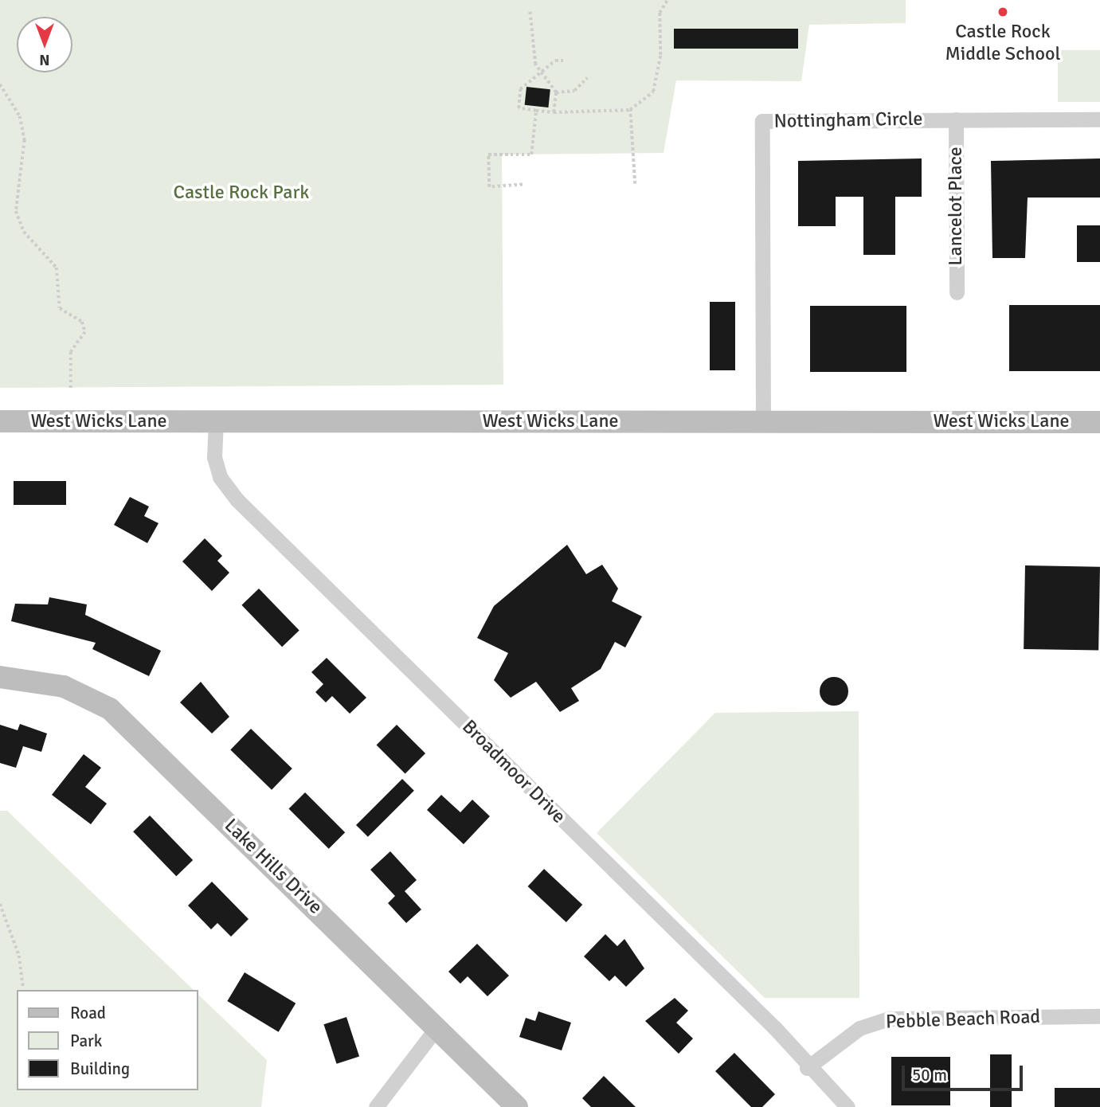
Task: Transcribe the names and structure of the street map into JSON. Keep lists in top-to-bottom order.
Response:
{
  "streets": {
    "main road": ["West Wicks Lane", "Lake Hills Drive"],
    "street": [
      "Nottingham Circle",
      "Lancelot Place",
      "Broadmoor Drive",
      "Pebble Beach Road"
    ]
  },
  "crossings": [
    ["Nottingham Circle", "Lancelot Place"],
    ["Nottingham Circle", "West Wicks Lane"],
    ["West Wicks Lane", "Broadmoor Drive"],
    ["Broadmoor Drive", "Pebble Beach Road"]
  ],
  "parks": ["Castle Rock Park"],
  "places": ["Castle Rock Middle School"],
  "legend": ["Road", "Park", "Building"],
  "scale_bar": "50 m",
  "north": "bottom"
}
